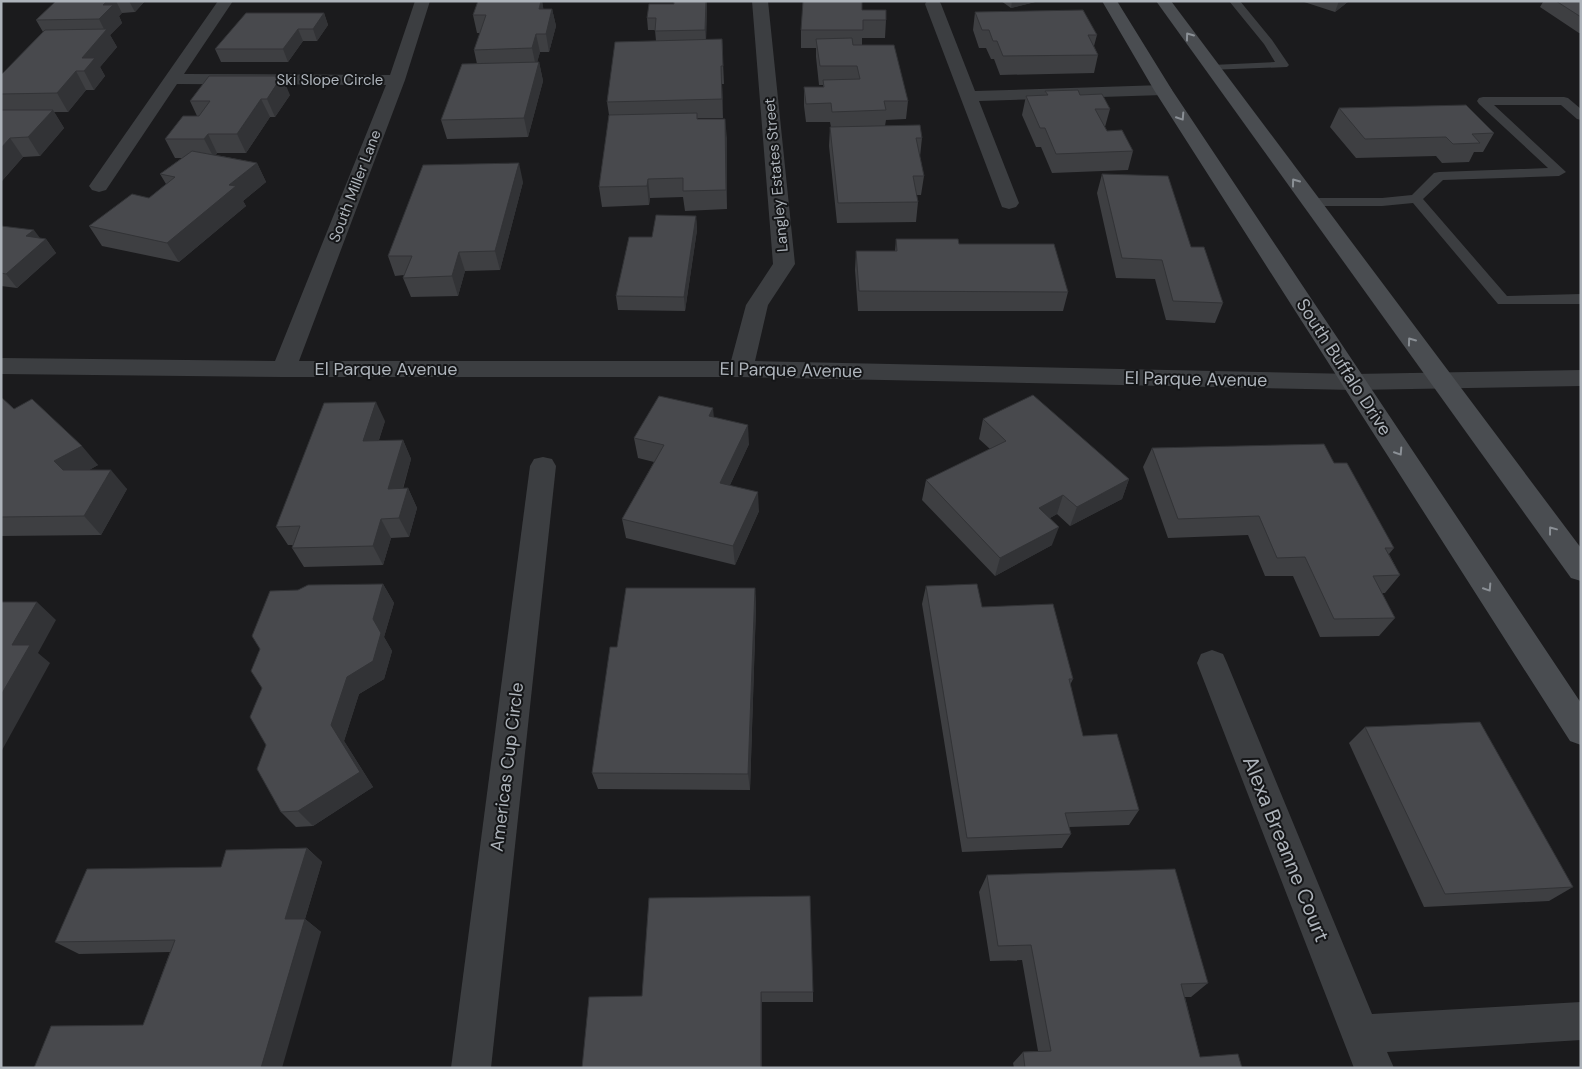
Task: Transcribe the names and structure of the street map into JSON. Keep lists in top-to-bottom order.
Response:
{
  "streets": {
    "main road": ["South Buffalo Drive"],
    "street": [
      "Ski Slope Circle",
      "Langley Estates Street",
      "South Miller Lane",
      "El Parque Avenue",
      "Americas Cup Circle",
      "Alexa Breanne Court"
    ]
  },
  "crossings": [
    ["Ski Slope Circle", "South Miller Lane"],
    ["Langley Estates Street", "El Parque Avenue"],
    ["South Miller Lane", "El Parque Avenue"],
    ["South Buffalo Drive", "El Parque Avenue"]
  ]
}
